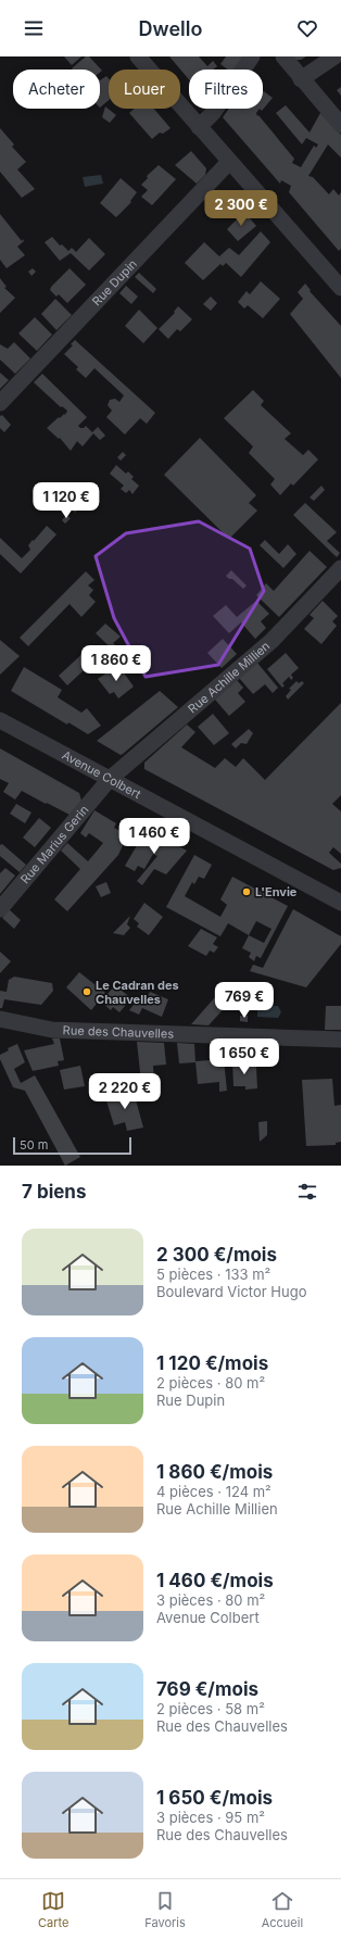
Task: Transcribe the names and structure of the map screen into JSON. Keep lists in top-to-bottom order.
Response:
{
  "streets": {
    "street": [
      "Rue Dupin",
      "Rue Achille Millien",
      "Avenue Colbert",
      "Rue Marius Gerin",
      "Rue des Chauvelles"
    ]
  },
  "crossings": [
    ["Rue Achille Millien", "Avenue Colbert"],
    ["Rue Achille Millien", "Rue Marius Gerin"],
    ["Avenue Colbert", "Rue Marius Gerin"]
  ],
  "places": ["L'Envie", "Le Cadran des Chauvelles"],
  "scale_bar": "50 m",
  "page": {
    "header": "Dwello",
    "chip": ["Acheter", "Louer", "Filtres"],
    "price": [
      "2 300 €",
      "1 120 €",
      "1 860 €",
      "1 460 €",
      "769 €",
      "1 650 €",
      "2 220 €"
    ],
    "scale": "50 m",
    "heading": "7 biens",
    "list": [
      {
        "name": "2 300 €/mois",
        "note": "5 pièces · 133 m² · Boulevard Victor Hugo"
      },
      {
        "name": "1 120 €/mois",
        "note": "2 pièces · 80 m² · Rue Dupin"
      },
      {
        "name": "1 860 €/mois",
        "note": "4 pièces · 124 m² · Rue Achille Millien"
      },
      {
        "name": "1 460 €/mois",
        "note": "3 pièces · 80 m² · Avenue Colbert"
      },
      {
        "name": "769 €/mois",
        "note": "2 pièces · 58 m² · Rue des Chauvelles"
      },
      {
        "name": "1 650 €/mois",
        "note": "3 pièces · 95 m² · Rue des Chauvelles"
      }
    ],
    "tabs": ["Carte", "Favoris", "Accueil"]
  }
}
